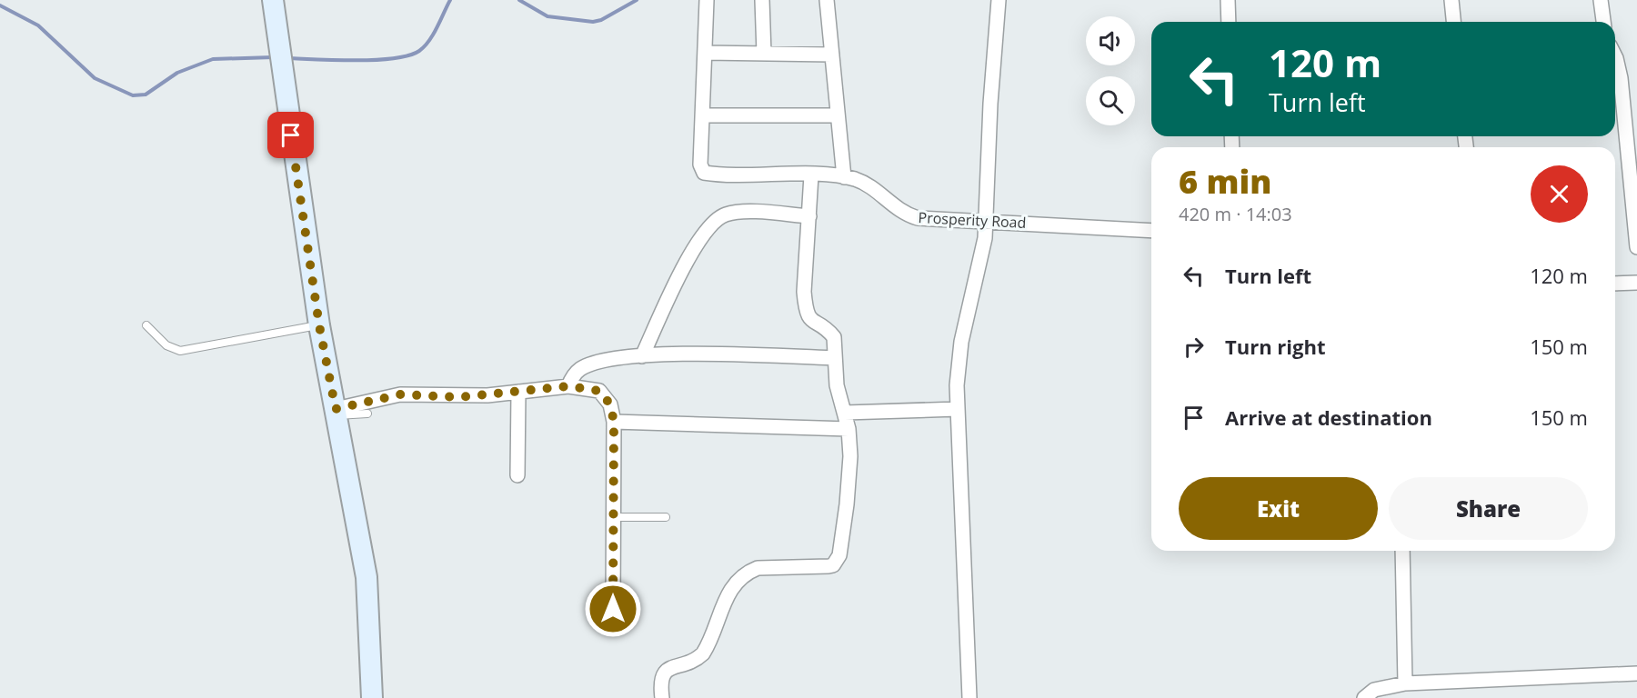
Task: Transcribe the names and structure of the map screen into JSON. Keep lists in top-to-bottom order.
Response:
{
  "streets": {
    "street": ["Prosperity Road"]
  },
  "page": {
    "turn": ["120 m", "Turn left"],
    "heading": ["6 min", "420 m · 14:03"],
    "list": [
      {
        "name": "Turn left",
        "value": "120 m"
      },
      {
        "name": "Turn right",
        "value": "150 m"
      },
      {
        "name": "Arrive at destination",
        "value": "150 m"
      }
    ],
    "buttons": ["Exit", "Share"]
  }
}
